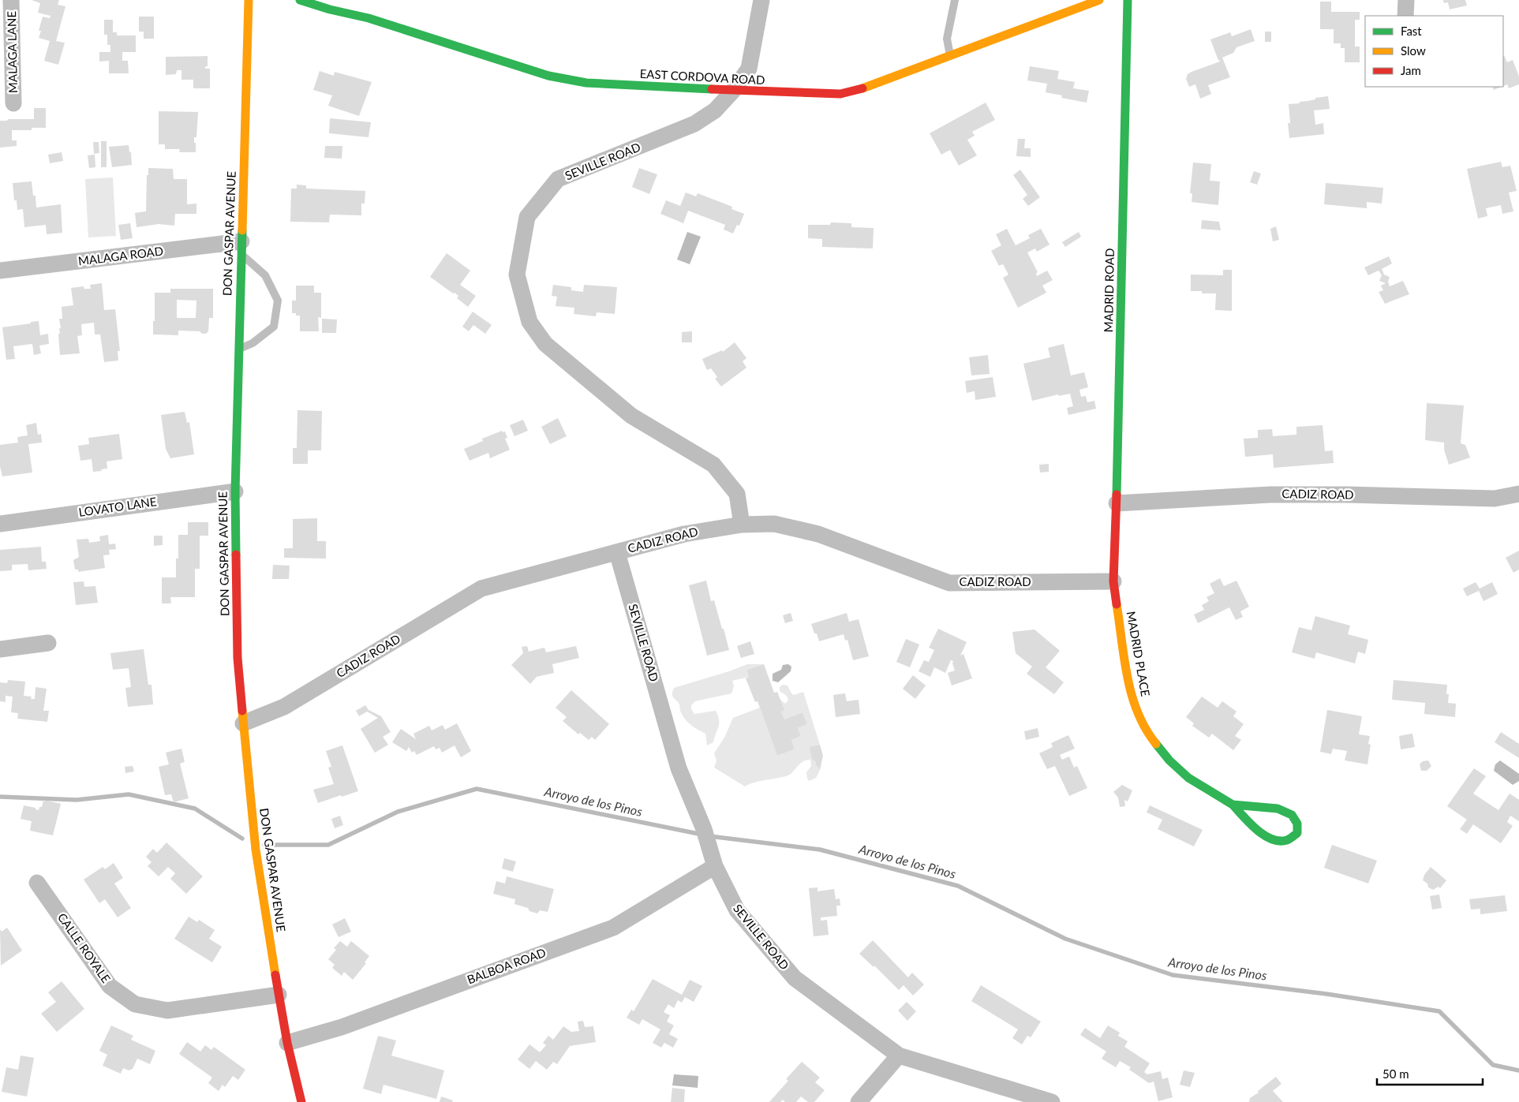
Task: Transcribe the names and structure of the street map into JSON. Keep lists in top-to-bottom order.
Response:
{
  "streets": {
    "street": [
      "MALAGA LANE",
      "EAST CORDOVA ROAD",
      "SEVILLE ROAD",
      "DON GASPAR AVENUE",
      "MALAGA ROAD",
      "MADRID ROAD",
      "CADIZ ROAD",
      "LOVATO LANE",
      "MADRID PLACE",
      "CALLE ROYALE",
      "BALBOA ROAD"
    ]
  },
  "crossings": [
    ["EAST CORDOVA ROAD", "SEVILLE ROAD"],
    ["SEVILLE ROAD", "CADIZ ROAD"],
    ["SEVILLE ROAD", "BALBOA ROAD"],
    ["DON GASPAR AVENUE", "MALAGA ROAD"],
    ["DON GASPAR AVENUE", "CADIZ ROAD"],
    ["DON GASPAR AVENUE", "LOVATO LANE"],
    ["DON GASPAR AVENUE", "CALLE ROYALE"],
    ["DON GASPAR AVENUE", "BALBOA ROAD"],
    ["MADRID ROAD", "CADIZ ROAD"],
    ["MADRID ROAD", "MADRID PLACE"],
    ["CADIZ ROAD", "MADRID PLACE"]
  ],
  "water": ["Arroyo de los Pinos"],
  "legend": ["Fast", "Slow", "Jam"],
  "scale_bar": "50 m"
}
